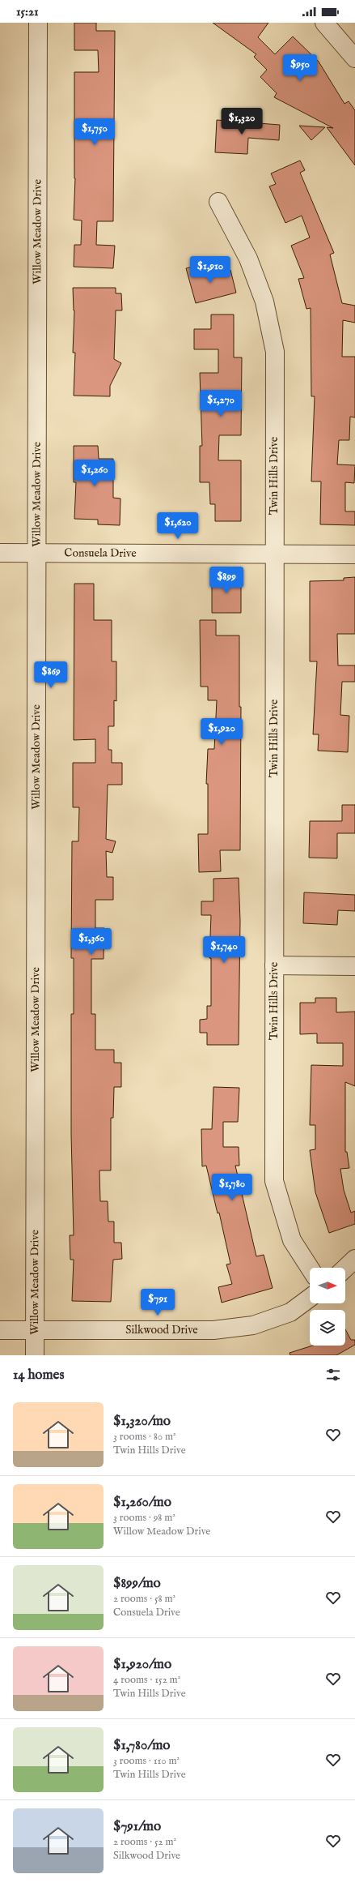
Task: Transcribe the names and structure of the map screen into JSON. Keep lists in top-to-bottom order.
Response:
{
  "streets": {
    "street": [
      "Willow Meadow Drive",
      "Twin Hills Drive",
      "Consuela Drive",
      "Silkwood Drive"
    ]
  },
  "crossings": [
    ["Willow Meadow Drive", "Consuela Drive"],
    ["Willow Meadow Drive", "Silkwood Drive"],
    ["Twin Hills Drive", "Consuela Drive"]
  ],
  "north": "right",
  "page": {
    "status": "15:21",
    "price": [
      "$950",
      "$1,320",
      "$1,750",
      "$1,910",
      "$1,270",
      "$1,260",
      "$1,620",
      "$899",
      "$869",
      "$1,920",
      "$1,360",
      "$1,740",
      "$1,780",
      "$791"
    ],
    "heading": "14 homes",
    "list": [
      {
        "name": "$1,320/mo",
        "note": "3 rooms · 80 m² · Twin Hills Drive"
      },
      {
        "name": "$1,260/mo",
        "note": "3 rooms · 98 m² · Willow Meadow Drive"
      },
      {
        "name": "$899/mo",
        "note": "2 rooms · 58 m² · Consuela Drive"
      },
      {
        "name": "$1,920/mo",
        "note": "4 rooms · 152 m² · Twin Hills Drive"
      },
      {
        "name": "$1,780/mo",
        "note": "3 rooms · 110 m² · Twin Hills Drive"
      },
      {
        "name": "$791/mo",
        "note": "2 rooms · 52 m² · Silkwood Drive"
      }
    ]
  }
}
